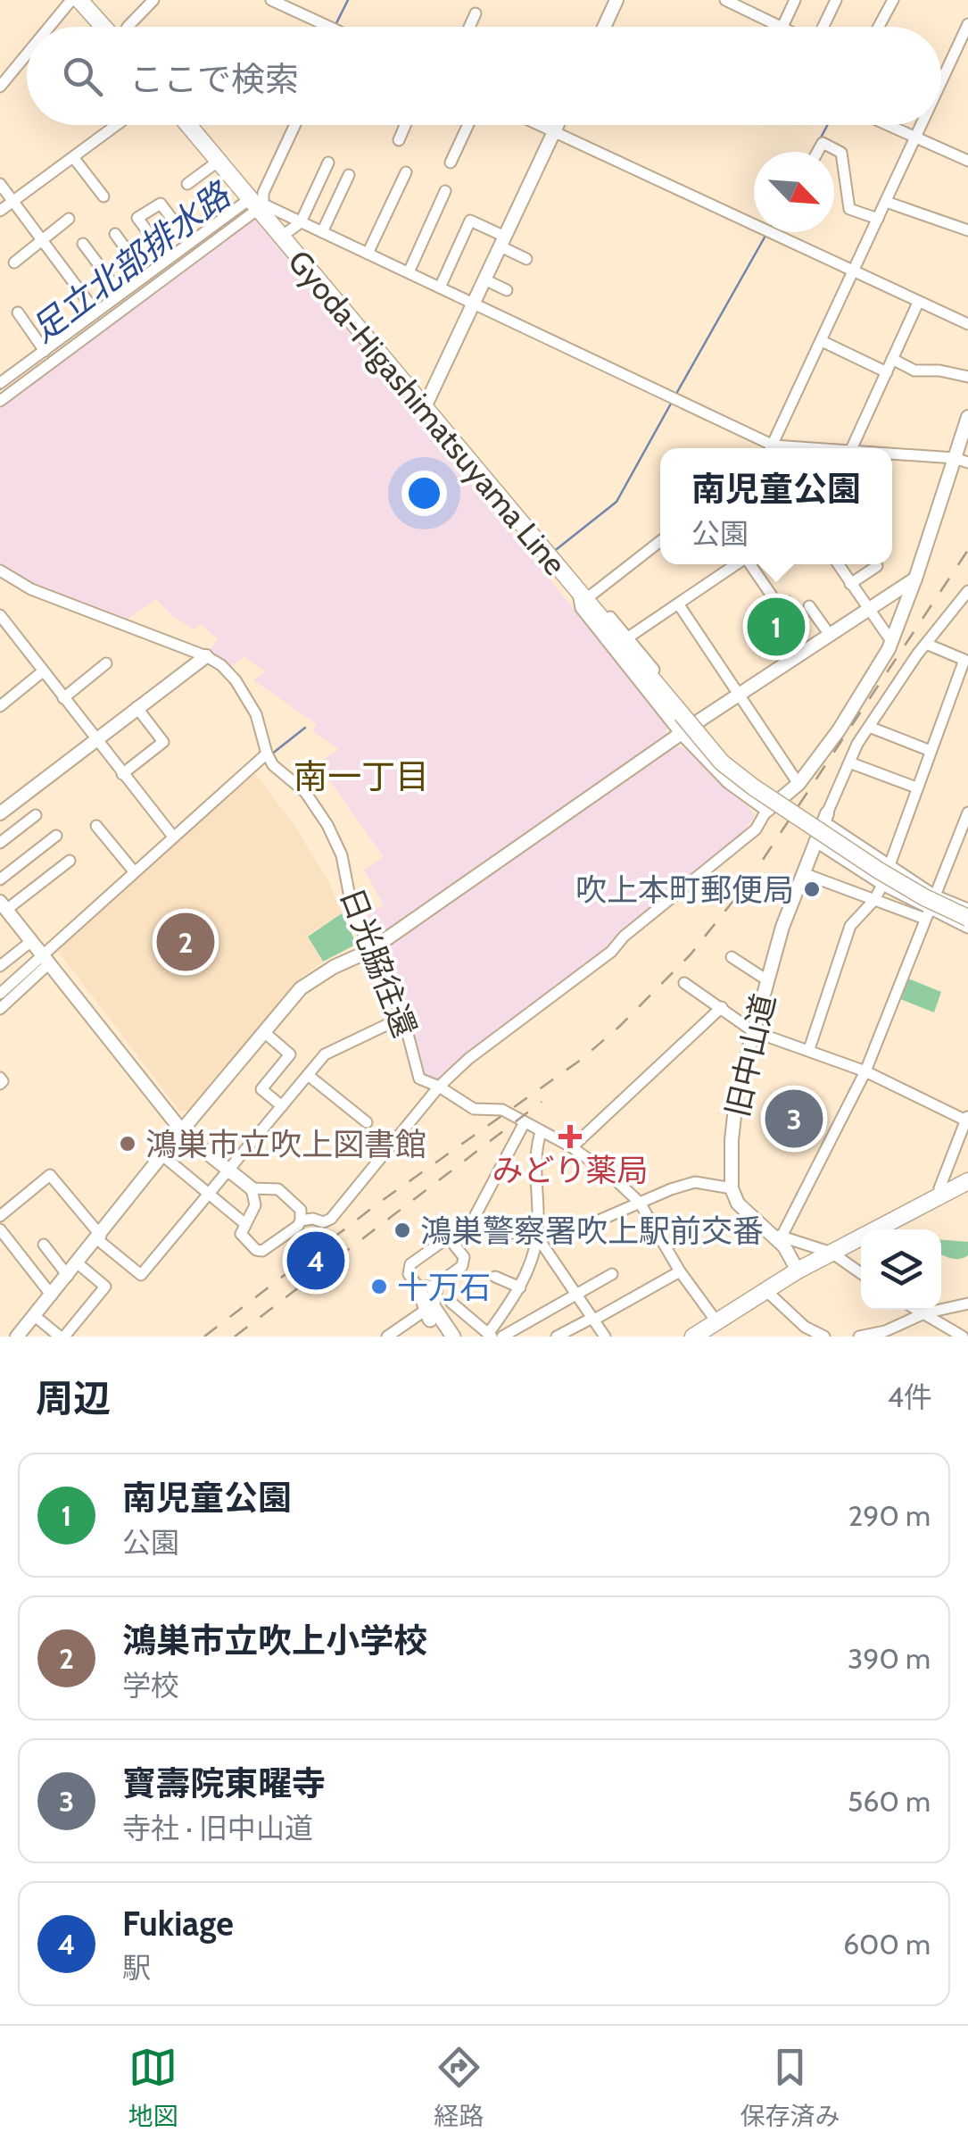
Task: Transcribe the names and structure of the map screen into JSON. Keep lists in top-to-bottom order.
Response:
{
  "streets": {
    "main road": ["Gyoda-Higashimatsuyama Line"],
    "street": ["日光脇往還", "旧中山道"]
  },
  "districts": ["南一丁目"],
  "water": ["足立北部排水路"],
  "places": {
    "other": [
      "吹上本町郵便局",
      "鴻巣市立吹上図書館",
      "鴻巣警察署吹上駅前交番",
      "十万石"
    ],
    "health": ["みどり薬局"]
  },
  "north": "bottom right",
  "page": {
    "search": "ここで検索",
    "popup": ["南児童公園", "公園"],
    "pins": [
      "1",
      "2",
      "3",
      "4"
    ],
    "heading": ["周辺", "4件"],
    "list": [
      {
        "mark": "1",
        "name": "南児童公園",
        "note": "公園",
        "value": "290 m"
      },
      {
        "mark": "2",
        "name": "鴻巣市立吹上小学校",
        "note": "学校",
        "value": "390 m"
      },
      {
        "mark": "3",
        "name": "寶壽院東曜寺",
        "note": "寺社 · 旧中山道",
        "value": "560 m"
      },
      {
        "mark": "4",
        "name": "Fukiage",
        "note": "駅",
        "value": "600 m"
      }
    ],
    "nav": ["地図", "経路", "保存済み"]
  }
}
